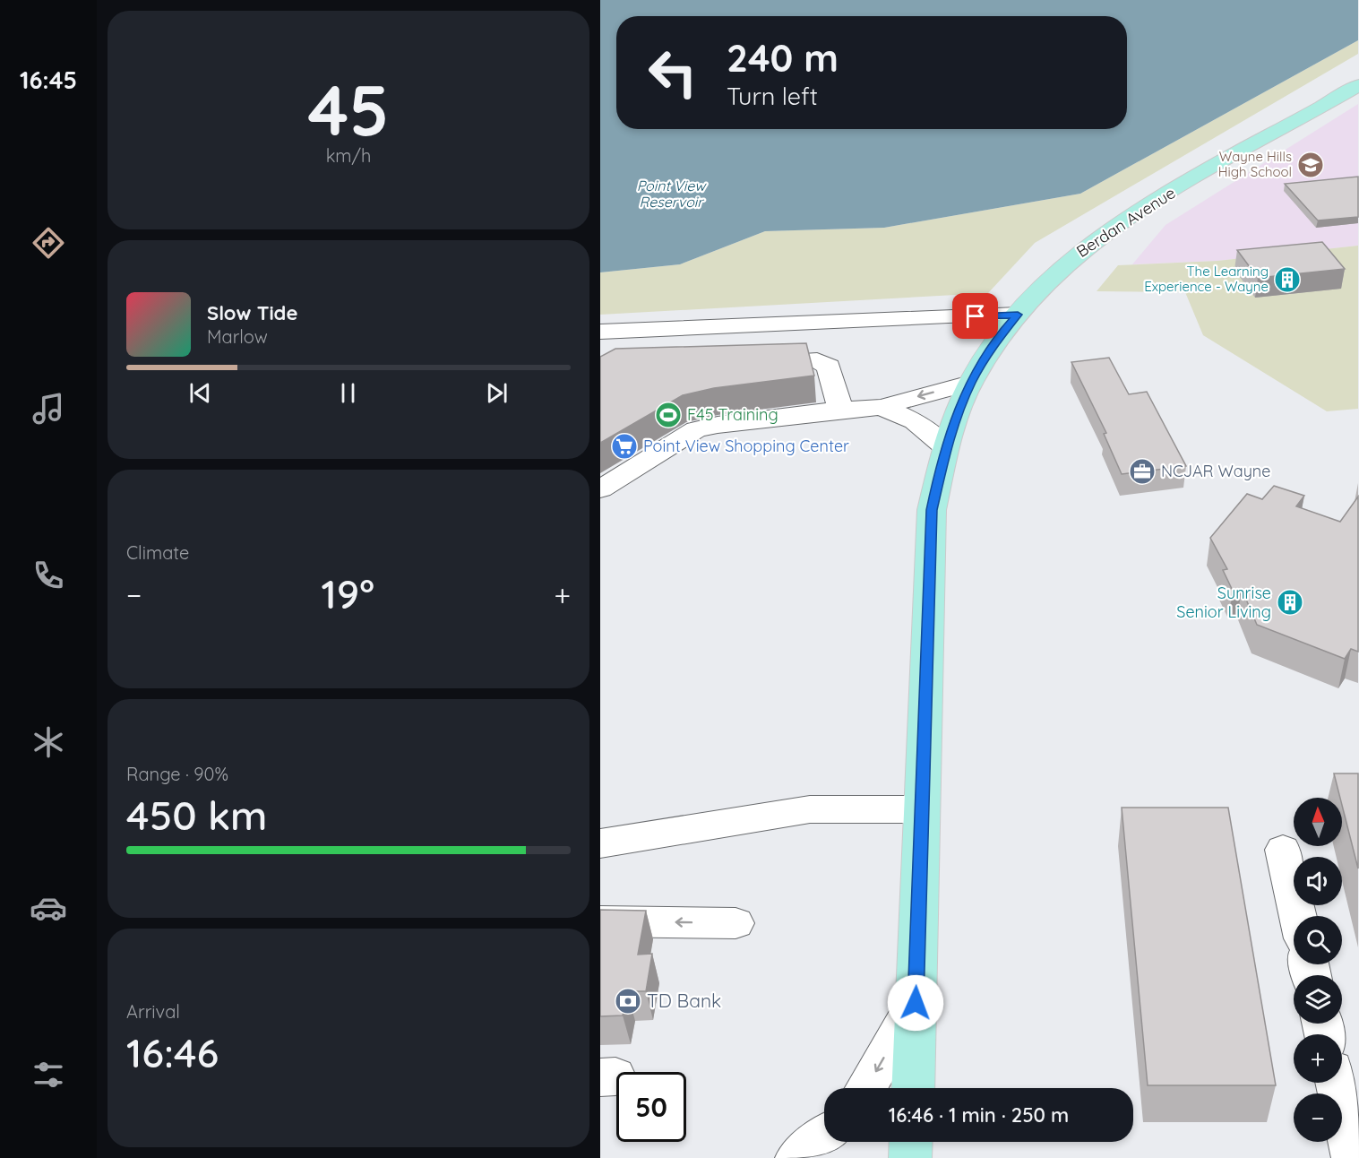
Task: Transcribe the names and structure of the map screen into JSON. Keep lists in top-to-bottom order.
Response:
{
  "streets": {
    "main road": ["Berdan Avenue"]
  },
  "water": ["Point View Reservoir"],
  "places": {
    "school or university": ["Wayne Hills High School"],
    "building": ["The Learning Experience - Wayne", "Sunrise Senior Living"],
    "sports": ["F45 Training"],
    "supermarket": ["Point View Shopping Center"],
    "office": ["NCJAR Wayne"],
    "bank": ["TD Bank"]
  },
  "north": "top",
  "page": {
    "tabs": "16:45",
    "tile": [
      ["45", "km/h"],
      "Climate",
      ["Range · 90%", "450 km"],
      ["Arrival", "16:46"]
    ],
    "turn": ["240 m", "Turn left"],
    "song": ["Slow Tide", "Marlow"],
    "heat": ["−", "19°", "+"],
    "map_buttons": ["+", "−"],
    "limit": "50",
    "trip": "16:46 · 1 min · 250 m"
  }
}
